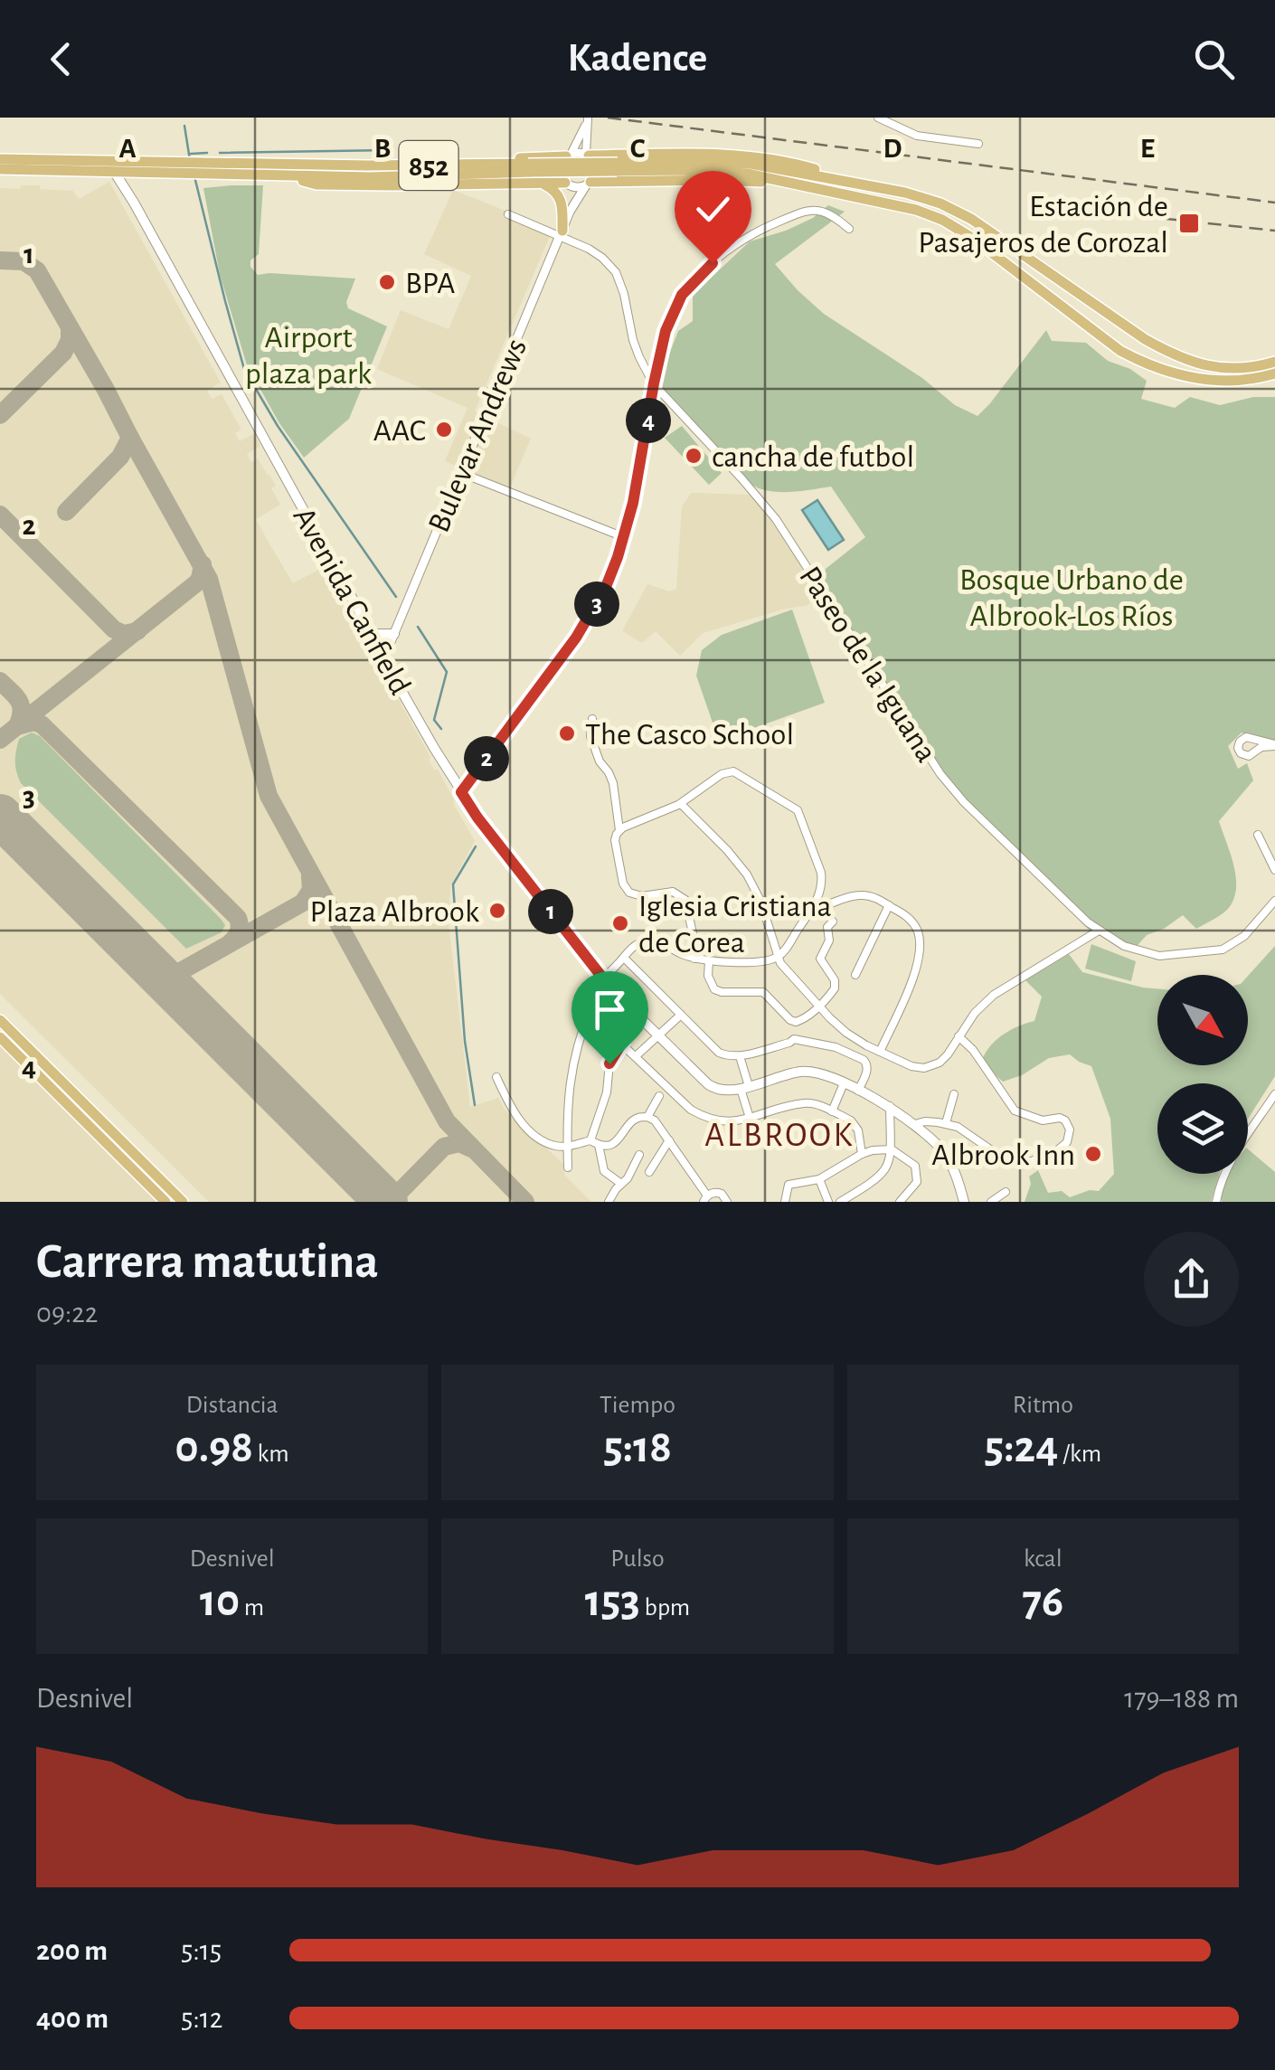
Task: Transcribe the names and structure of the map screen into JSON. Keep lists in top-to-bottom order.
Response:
{
  "streets": {
    "main road": ["852", "Avenida Canfield"],
    "street": ["Bulevar Andrews", "Paseo de la Iguana"]
  },
  "crossings": [
    ["852", "Avenida Canfield"],
    ["Bulevar Andrews", "Avenida Canfield"],
    ["Bulevar Andrews", "Paseo de la Iguana"]
  ],
  "districts": ["ALBROOK"],
  "parks": ["Airport plaza park", "Bosque Urbano de Albrook-Los Ríos"],
  "places": {
    "transit": ["Estación de Pasajeros de Corozal"],
    "other": [
      "BPA",
      "AAC",
      "cancha de futbol",
      "The Casco School",
      "Plaza Albrook",
      "Iglesia Cristiana de Corea",
      "Albrook Inn"
    ]
  },
  "north": "bottom right",
  "page": {
    "header": "Kadence",
    "pins": [
      "4",
      "3",
      "2",
      "1"
    ],
    "heading": ["Carrera matutina", "09:22"],
    "stats": [
      ["Distancia", "0.98 km"],
      ["Tiempo", "5:18"],
      ["Ritmo", "5:24 /km"],
      ["Desnivel", "10 m"],
      ["Pulso", "153 bpm"],
      ["kcal", "76"]
    ],
    "chart": ["Desnivel", "179–188 m"],
    "list": [
      {
        "name": "200 m",
        "note": "5:15"
      },
      {
        "name": "400 m",
        "note": "5:12"
      }
    ]
  },
  "grid": {
    "columns": [
      "A",
      "B",
      "C",
      "D",
      "E"
    ],
    "rows": [
      "1",
      "2",
      "3",
      "4"
    ]
  }
}
